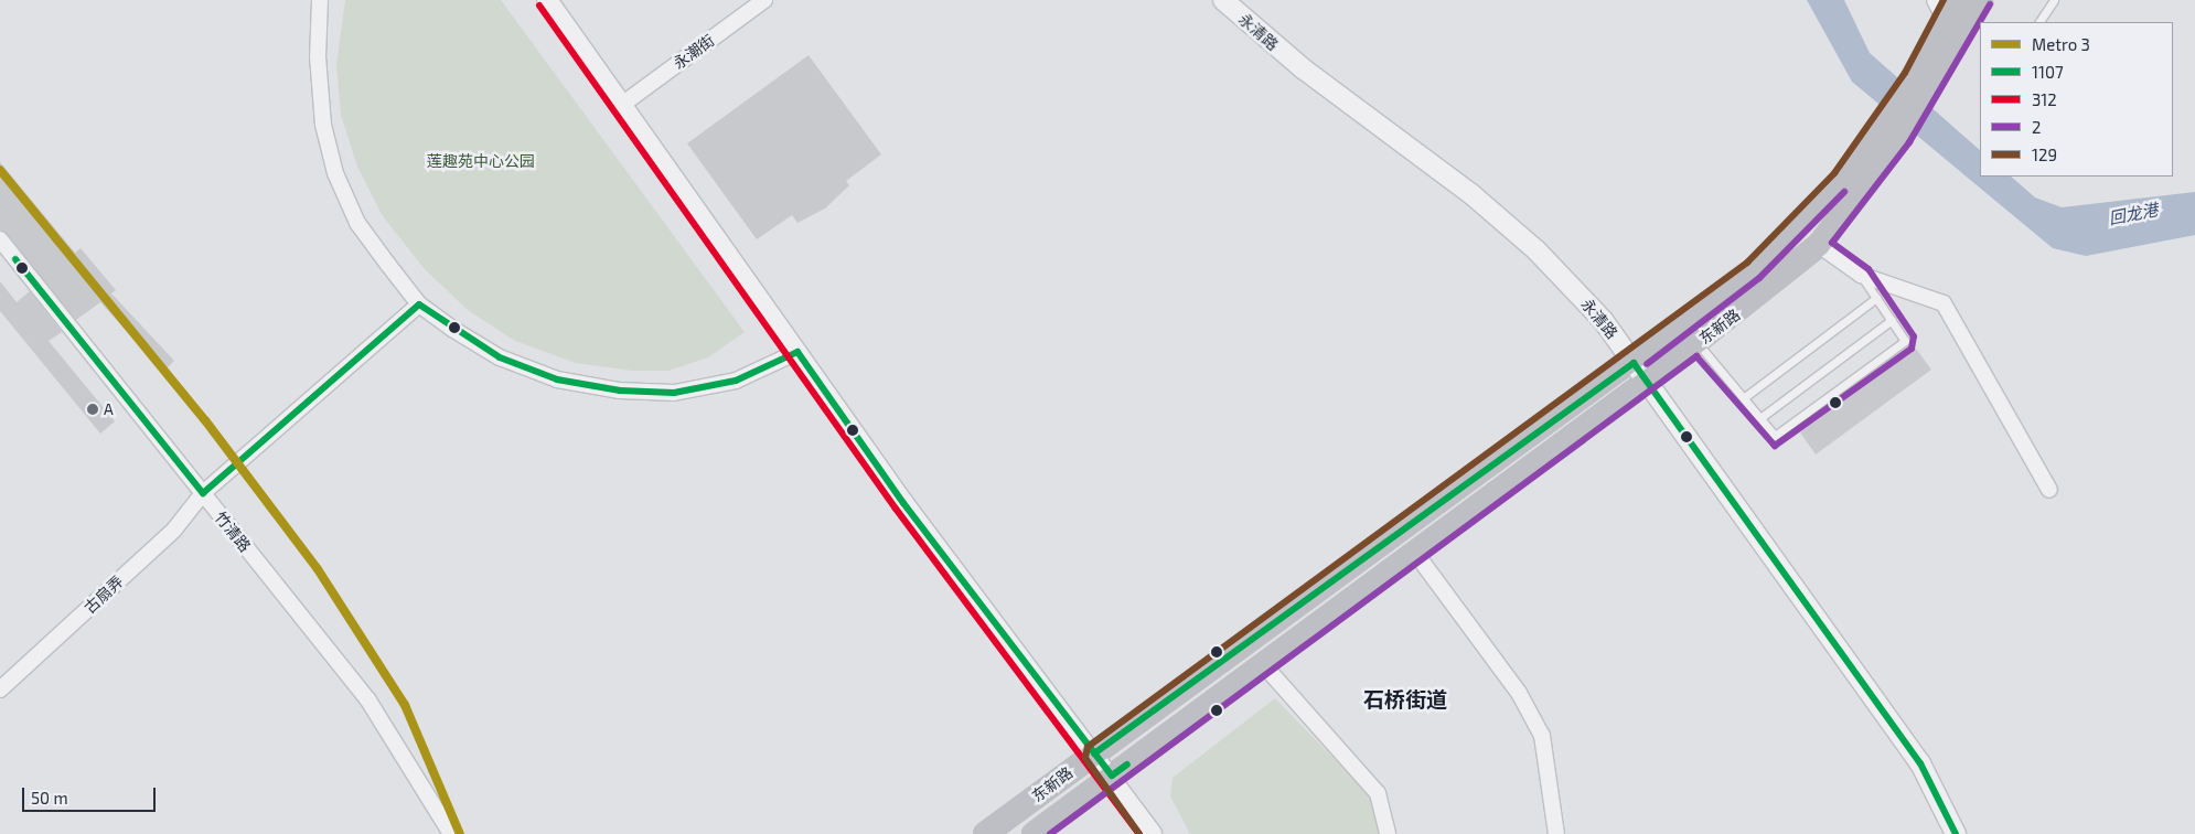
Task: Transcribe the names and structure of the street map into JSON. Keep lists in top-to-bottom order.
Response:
{
  "streets": {
    "main road": ["东新路"],
    "street": [
      "永清路",
      "永潮街",
      "竹清路",
      "古扇弄"
    ]
  },
  "crossings": [
    ["永清路", "东新路"],
    ["竹清路", "古扇弄"]
  ],
  "districts": ["石桥街道"],
  "water": ["回龙港"],
  "parks": ["莲趣苑中心公园"],
  "places": ["A"],
  "lines": [
    "transit line 129",
    "transit line 2",
    "transit line 312",
    "metro line 3",
    "transit line 1107"
  ],
  "legend": [
    "Metro 3",
    "1107",
    "312",
    "2",
    "129"
  ],
  "scale_bar": "50 m"
}
